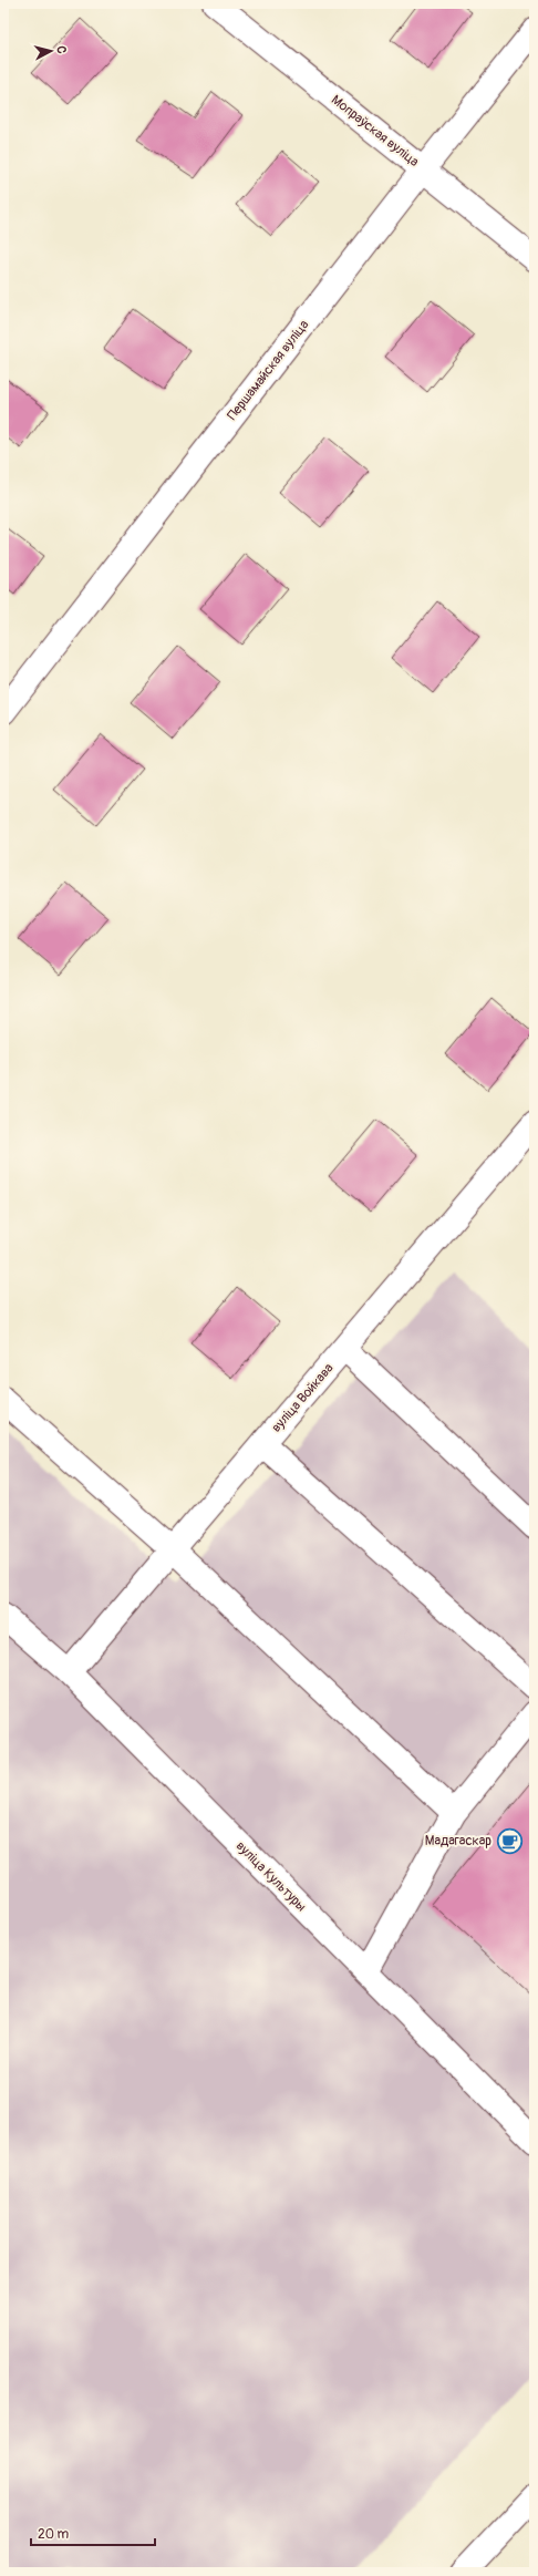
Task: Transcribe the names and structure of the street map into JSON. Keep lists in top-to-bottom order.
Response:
{
  "streets": {
    "street": [
      "Мопраўская вуліца",
      "Першамайская вуліца",
      "вуліца Войкава",
      "вуліца Культуры"
    ]
  },
  "crossings": [
    ["Мопраўская вуліца", "Першамайская вуліца"],
    ["вуліца Войкава", "вуліца Культуры"]
  ],
  "places": {
    "cafe": ["Мадагаскар"]
  },
  "scale_bar": "20 m",
  "north": "right"
}
